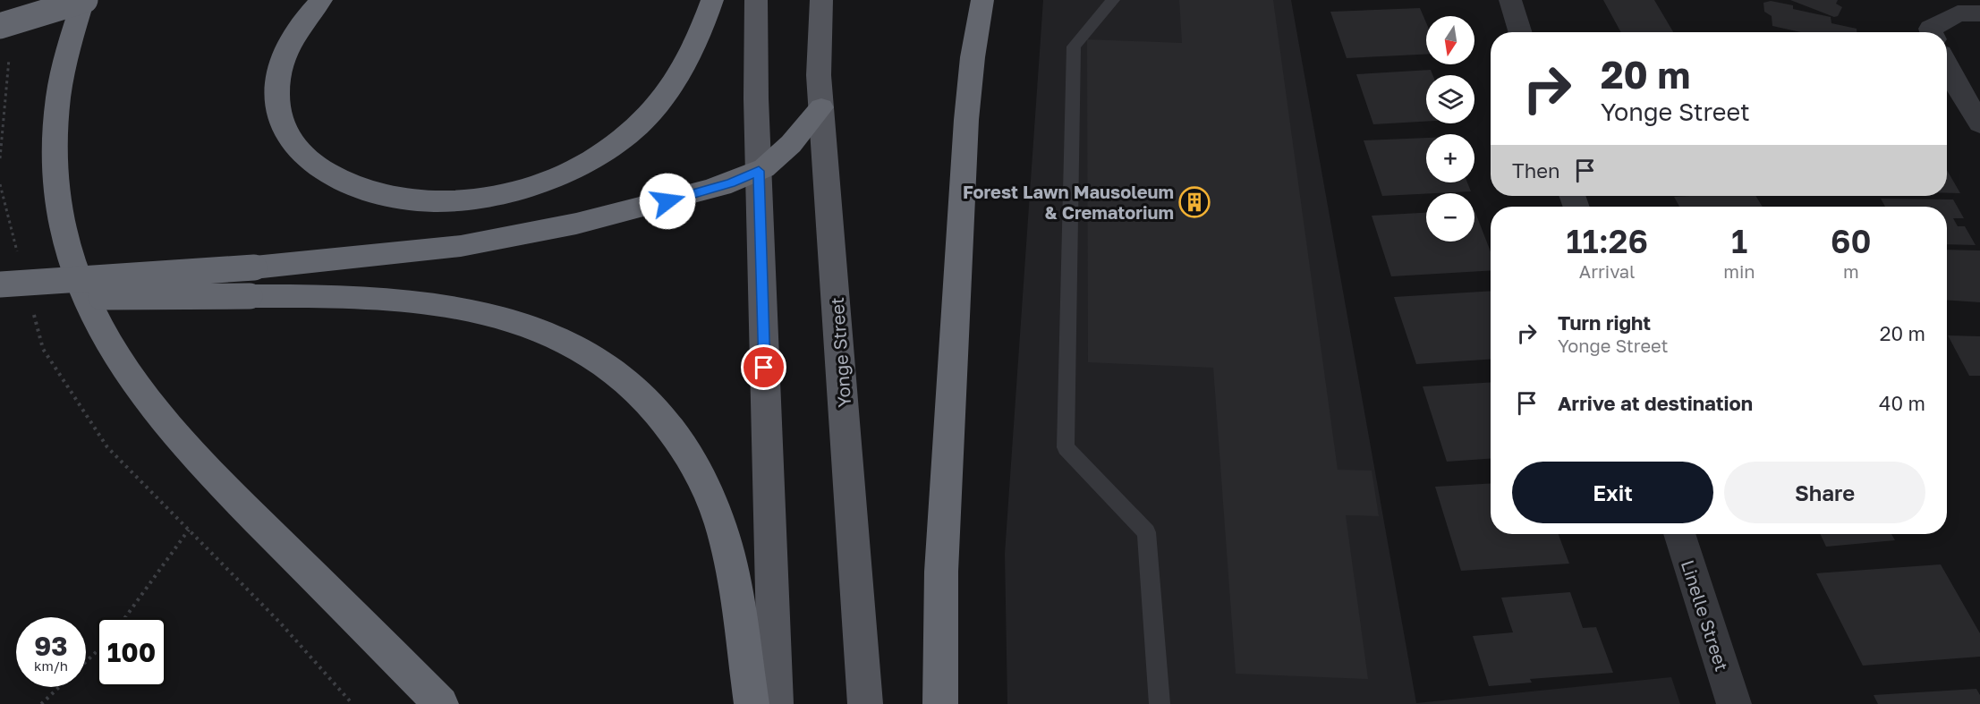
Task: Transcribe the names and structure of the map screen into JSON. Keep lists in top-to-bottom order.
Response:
{
  "streets": {
    "main road": ["Yonge Street"],
    "street": ["Linelle Street"]
  },
  "places": {
    "building": ["Forest Lawn Mausoleum & Crematorium"]
  },
  "north": "bottom",
  "page": {
    "map_buttons": ["+", "−"],
    "turn": ["20 m", "Yonge Street"],
    "then": "Then",
    "eta": [
      "11:26",
      "Arrival",
      "1",
      "min",
      "60",
      "m"
    ],
    "list": [
      {
        "name": "Turn right",
        "note": "Yonge Street",
        "value": "20 m"
      },
      {
        "name": "Arrive at destination",
        "value": "40 m"
      }
    ],
    "buttons": ["Exit", "Share"],
    "speed": "93 km/h",
    "limit": "100"
  }
}
